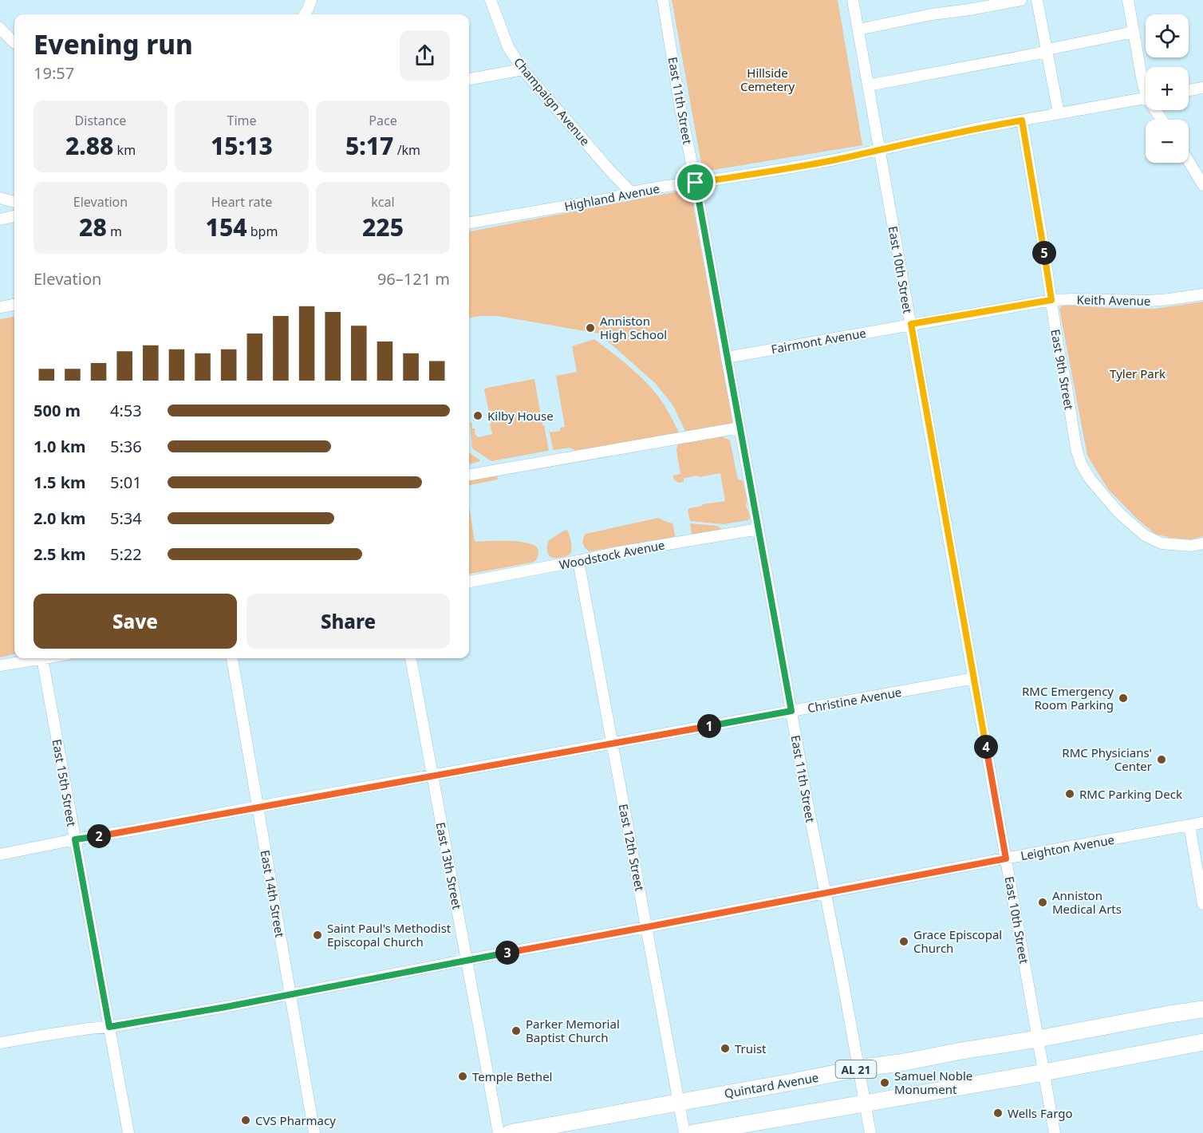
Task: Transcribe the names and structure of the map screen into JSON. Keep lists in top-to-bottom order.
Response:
{
  "streets": {
    "highway": ["AL 21", "Quintard Avenue"],
    "street": [
      "East 11th Street",
      "Champaign Avenue",
      "Highland Avenue",
      "East 10th Street",
      "Keith Avenue",
      "Fairmont Avenue",
      "East 9th Street",
      "Woodstock Avenue",
      "Christine Avenue",
      "East 15th Street",
      "East 12th Street",
      "Leighton Avenue",
      "East 13th Street",
      "East 14th Street"
    ]
  },
  "crossings": [
    ["East 11th Street", "Highland Avenue"],
    ["East 11th Street", "Fairmont Avenue"],
    ["East 11th Street", "Woodstock Avenue"],
    ["East 11th Street", "Christine Avenue"],
    ["East 11th Street", "Leighton Avenue"],
    ["East 11th Street", "Quintard Avenue"],
    ["Champaign Avenue", "Highland Avenue"],
    ["Highland Avenue", "East 10th Street"],
    ["Highland Avenue", "East 9th Street"],
    ["East 10th Street", "Keith Avenue"],
    ["East 10th Street", "Fairmont Avenue"],
    ["East 10th Street", "Christine Avenue"],
    ["East 10th Street", "Leighton Avenue"],
    ["East 10th Street", "Quintard Avenue"],
    ["Keith Avenue", "Fairmont Avenue"],
    ["Keith Avenue", "East 9th Street"],
    ["Woodstock Avenue", "East 12th Street"],
    ["Christine Avenue", "East 15th Street"],
    ["Christine Avenue", "East 12th Street"],
    ["Christine Avenue", "East 13th Street"],
    ["Christine Avenue", "East 14th Street"],
    ["East 15th Street", "Leighton Avenue"],
    ["East 12th Street", "Leighton Avenue"],
    ["East 12th Street", "Quintard Avenue"],
    ["Leighton Avenue", "East 13th Street"],
    ["Leighton Avenue", "East 14th Street"]
  ],
  "parks": ["Hillside Cemetery", "Tyler Park"],
  "places": [
    "Anniston High School",
    "Kilby House",
    "RMC Emergency Room Parking",
    "RMC Physicians' Center",
    "RMC Parking Deck",
    "Anniston Medical Arts",
    "Saint Paul's Methodist Episcopal Church",
    "Grace Episcopal Church",
    "Parker Memorial Baptist Church",
    "Truist",
    "Temple Bethel",
    "Samuel Noble Monument",
    "Wells Fargo",
    "CVS Pharmacy"
  ],
  "page": {
    "map_buttons": ["+", "−"],
    "heading": ["Evening run", "19:57"],
    "stats": [
      ["Distance", "2.88 km"],
      ["Time", "15:13"],
      ["Pace", "5:17 /km"],
      ["Elevation", "28 m"],
      ["Heart rate", "154 bpm"],
      ["kcal", "225"]
    ],
    "pins": [
      "5",
      "1",
      "4",
      "2",
      "3"
    ],
    "chart": ["Elevation", "96–121 m"],
    "list": [
      {
        "name": "500 m",
        "note": "4:53"
      },
      {
        "name": "1.0 km",
        "note": "5:36"
      },
      {
        "name": "1.5 km",
        "note": "5:01"
      },
      {
        "name": "2.0 km",
        "note": "5:34"
      },
      {
        "name": "2.5 km",
        "note": "5:22"
      }
    ],
    "buttons": ["Save", "Share"]
  }
}
